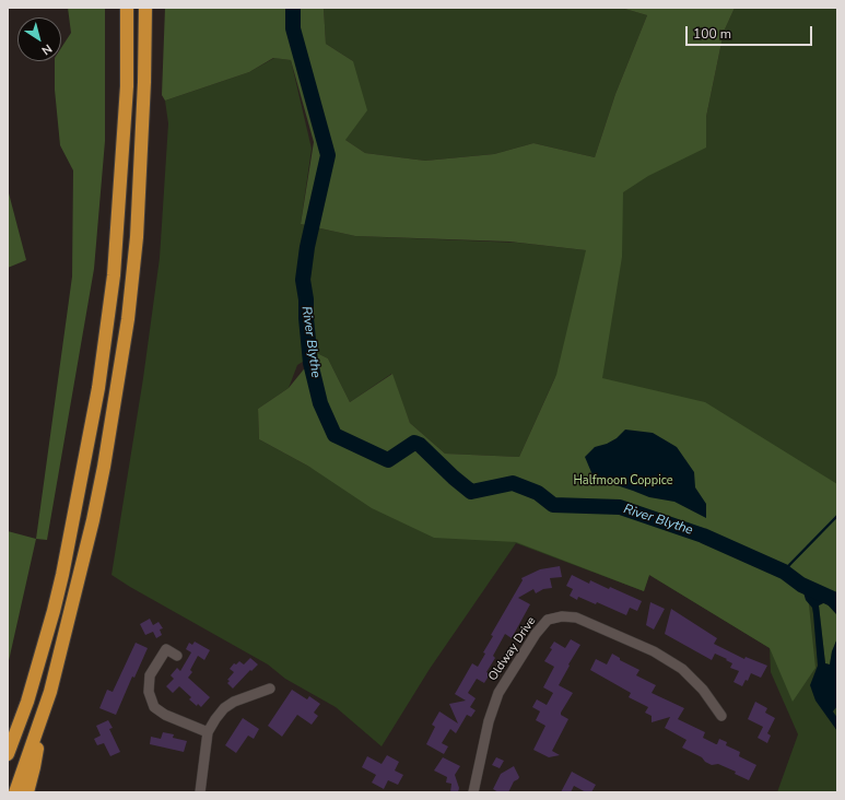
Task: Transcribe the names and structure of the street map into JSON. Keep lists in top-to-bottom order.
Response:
{
  "streets": {
    "street": ["Oldway Drive"]
  },
  "water": ["River Blythe"],
  "parks": ["Halfmoon Coppice"],
  "scale_bar": "100 m",
  "north": "bottom right"
}
